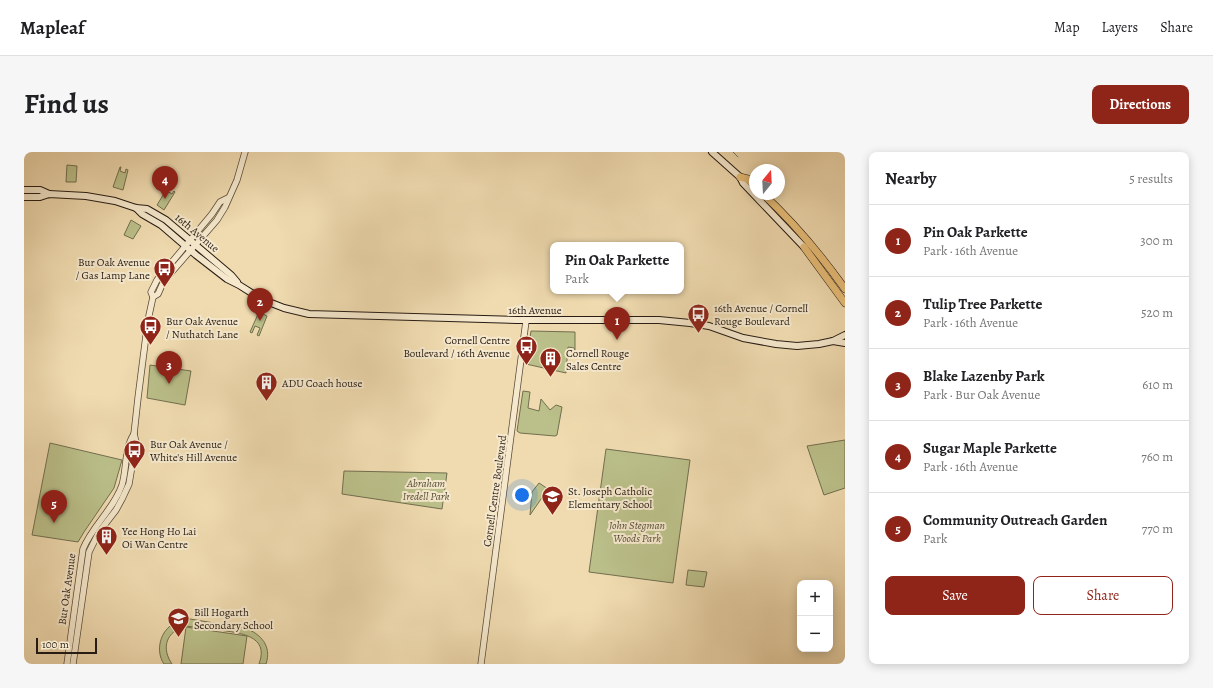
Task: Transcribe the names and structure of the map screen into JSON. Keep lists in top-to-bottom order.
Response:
{
  "streets": {
    "main road": ["16th Avenue"],
    "street": ["Cornell Centre Boulevard", "Bur Oak Avenue"]
  },
  "crossings": [
    ["16th Avenue", "Cornell Centre Boulevard"],
    ["16th Avenue", "Bur Oak Avenue"]
  ],
  "parks": ["Abraham Iredell Park", "John Stegman Woods Park"],
  "places": {
    "bus stop": [
      "Bur Oak Avenue / Gas Lamp Lane",
      "16th Avenue / Cornell Rouge Boulevard",
      "Bur Oak Avenue / Nuthatch Lane",
      "Cornell Centre Boulevard / 16th Avenue",
      "Bur Oak Avenue / White's Hill Avenue"
    ],
    "building": ["Cornell Rouge Sales Centre", "ADU Coach house", "Yee Hong Ho Lai Oi Wan Centre"],
    "school or university": ["St. Joseph Catholic Elementary School", "Bill Hogarth Secondary School"]
  },
  "scale_bar": "100 m",
  "north": "top",
  "page": {
    "header": "Mapleaf",
    "nav": ["Map", "Layers", "Share"],
    "title": "Find us",
    "buttons": [
      "Directions",
      ["Save", "Share"]
    ],
    "heading": ["Nearby", "5 results"],
    "pins": [
      "4",
      "2",
      "1",
      "3",
      "5"
    ],
    "list": [
      {
        "mark": "1",
        "name": "Pin Oak Parkette",
        "note": "Park · 16th Avenue",
        "value": "300 m"
      },
      {
        "mark": "2",
        "name": "Tulip Tree Parkette",
        "note": "Park · 16th Avenue",
        "value": "520 m"
      },
      {
        "mark": "3",
        "name": "Blake Lazenby Park",
        "note": "Park · Bur Oak Avenue",
        "value": "610 m"
      },
      {
        "mark": "4",
        "name": "Sugar Maple Parkette",
        "note": "Park · 16th Avenue",
        "value": "760 m"
      },
      {
        "mark": "5",
        "name": "Community Outreach Garden",
        "note": "Park",
        "value": "770 m"
      }
    ],
    "popup": ["Pin Oak Parkette", "Park"],
    "map_buttons": ["+", "−"],
    "scale": "100 m"
  }
}
